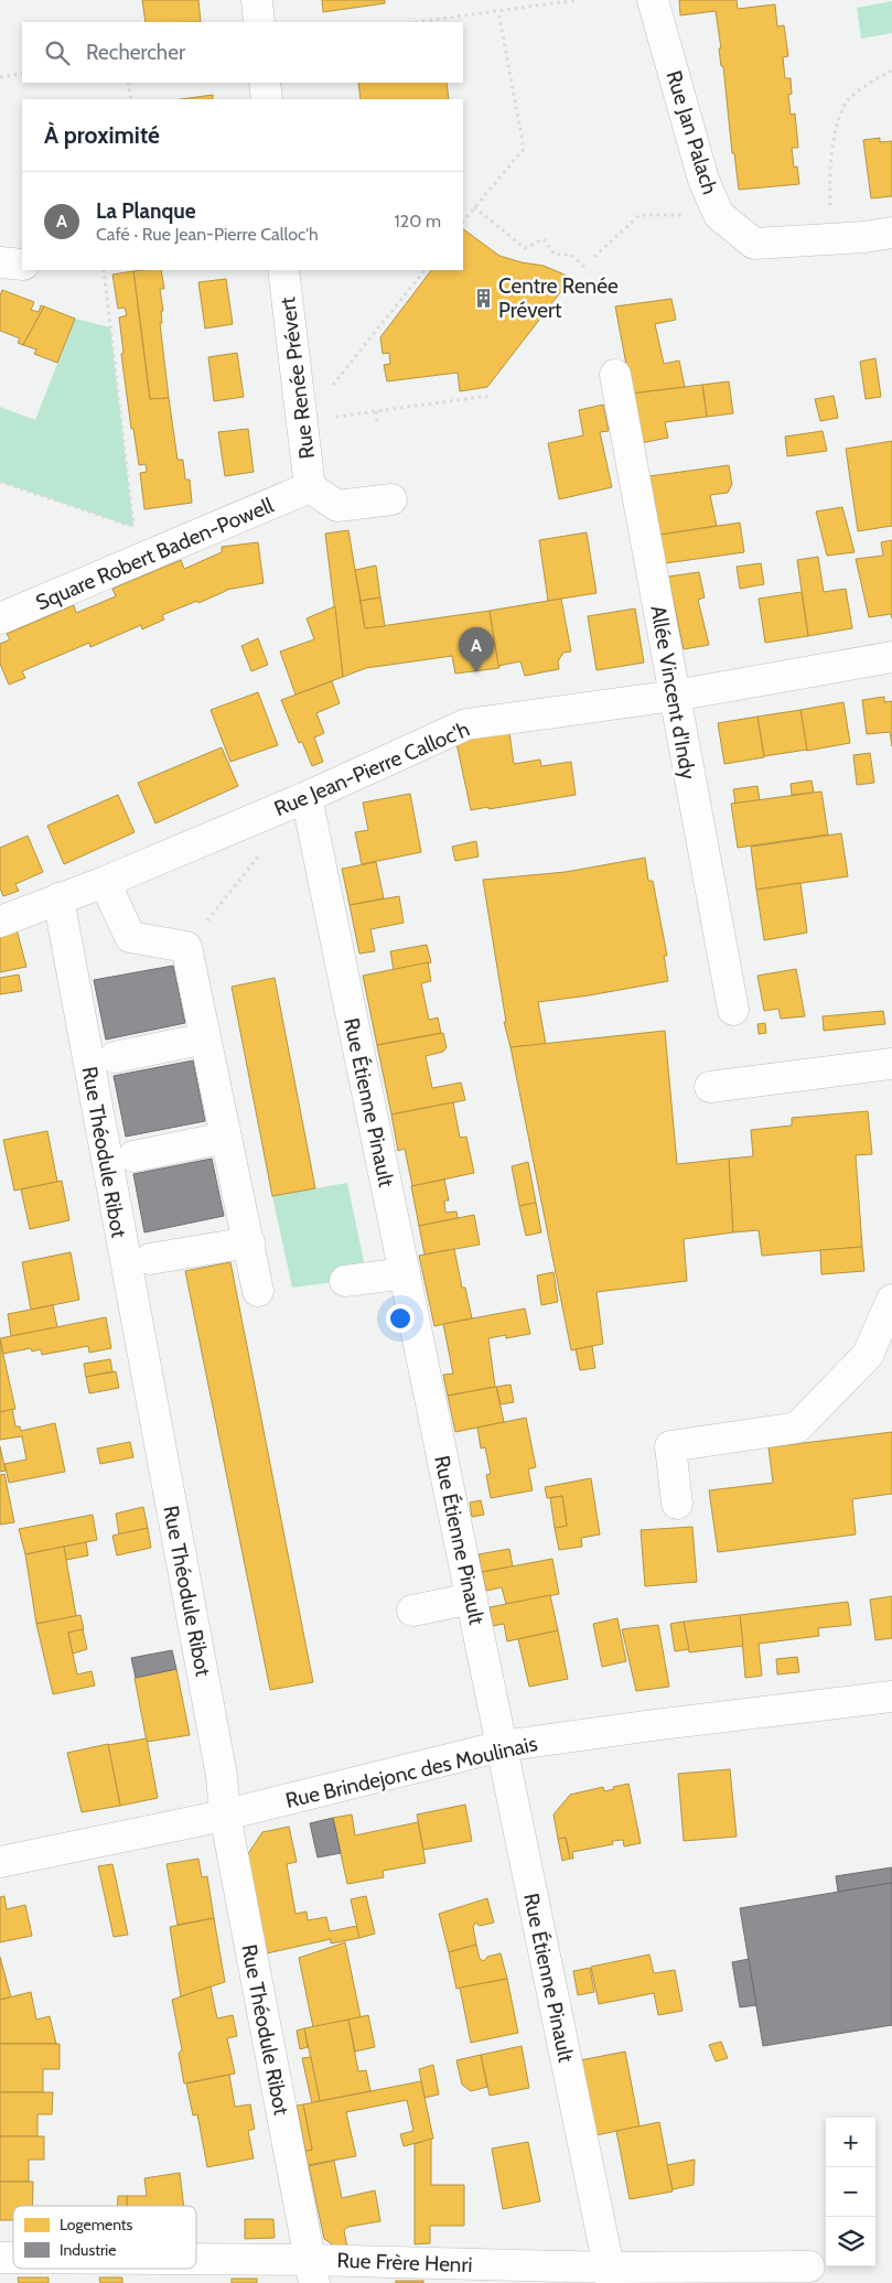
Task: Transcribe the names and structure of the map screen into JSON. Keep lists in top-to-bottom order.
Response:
{
  "streets": {
    "street": [
      "Rue Jan Palach",
      "Rue Renée Prévert",
      "Square Robert Baden-Powell",
      "Allée Vincent d'Indy",
      "Rue Jean-Pierre Calloc'h",
      "Rue Étienne Pinault",
      "Rue Théodule Ribot",
      "Rue Brindejonc des Moulinais",
      "Rue Frère Henri"
    ]
  },
  "crossings": [
    ["Rue Renée Prévert", "Square Robert Baden-Powell"],
    ["Allée Vincent d'Indy", "Rue Jean-Pierre Calloc'h"],
    ["Rue Jean-Pierre Calloc'h", "Rue Étienne Pinault"],
    ["Rue Jean-Pierre Calloc'h", "Rue Théodule Ribot"],
    ["Rue Étienne Pinault", "Rue Brindejonc des Moulinais"],
    ["Rue Étienne Pinault", "Rue Frère Henri"],
    ["Rue Théodule Ribot", "Rue Brindejonc des Moulinais"],
    ["Rue Théodule Ribot", "Rue Frère Henri"]
  ],
  "places": {
    "building": ["Centre Renée Prévert"]
  },
  "legend": ["Logements", "Industrie"],
  "page": {
    "search": "Rechercher",
    "heading": "À proximité",
    "list": [
      {
        "mark": "A",
        "name": "La Planque",
        "note": "Café · Rue Jean-Pierre Calloc'h",
        "value": "120 m"
      }
    ],
    "pins": "A",
    "map_buttons": ["+", "−"]
  }
}
